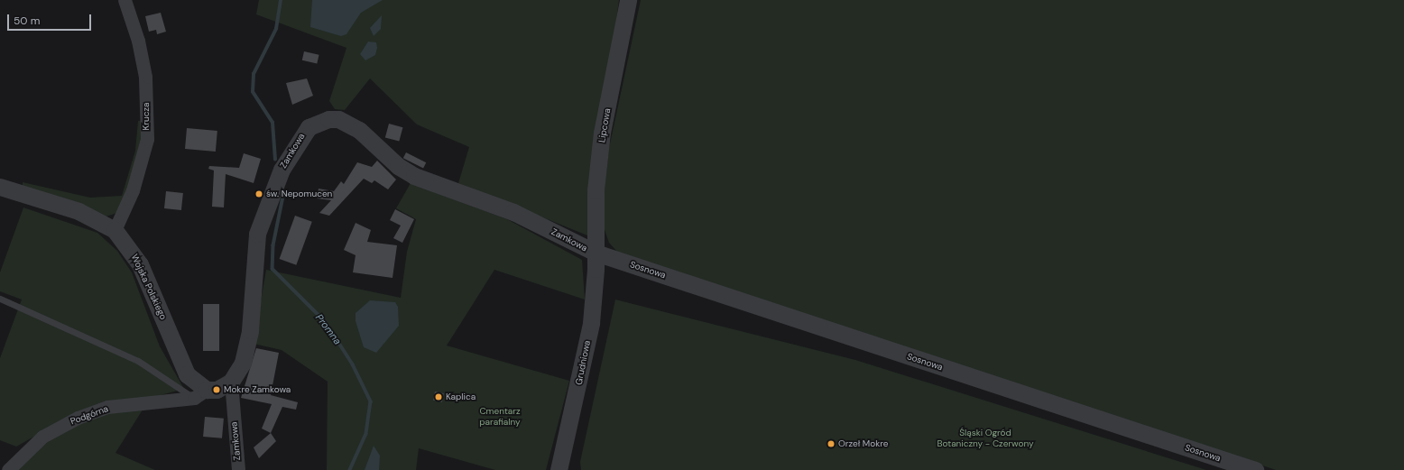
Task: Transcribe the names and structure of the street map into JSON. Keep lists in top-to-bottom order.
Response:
{
  "streets": {
    "street": [
      "Krucza",
      "Lipcowa",
      "Zamkowa",
      "Sosnowa",
      "Wojska Polskiego",
      "Grudniowa",
      "Podgórna"
    ]
  },
  "crossings": [
    ["Krucza", "Wojska Polskiego"],
    ["Lipcowa", "Zamkowa"],
    ["Lipcowa", "Sosnowa"],
    ["Lipcowa", "Grudniowa"],
    ["Zamkowa", "Sosnowa"],
    ["Zamkowa", "Grudniowa"],
    ["Sosnowa", "Grudniowa"],
    ["Wojska Polskiego", "Podgórna"]
  ],
  "water": ["Promna"],
  "parks": ["Cmentarz parafialny", "Śląski Ogród Botaniczny - Czerwony"],
  "places": [
    "św. Nepomucen",
    "Mokre Zamkowa",
    "Kaplica",
    "Orzeł Mokre"
  ],
  "scale_bar": "50 m"
}
